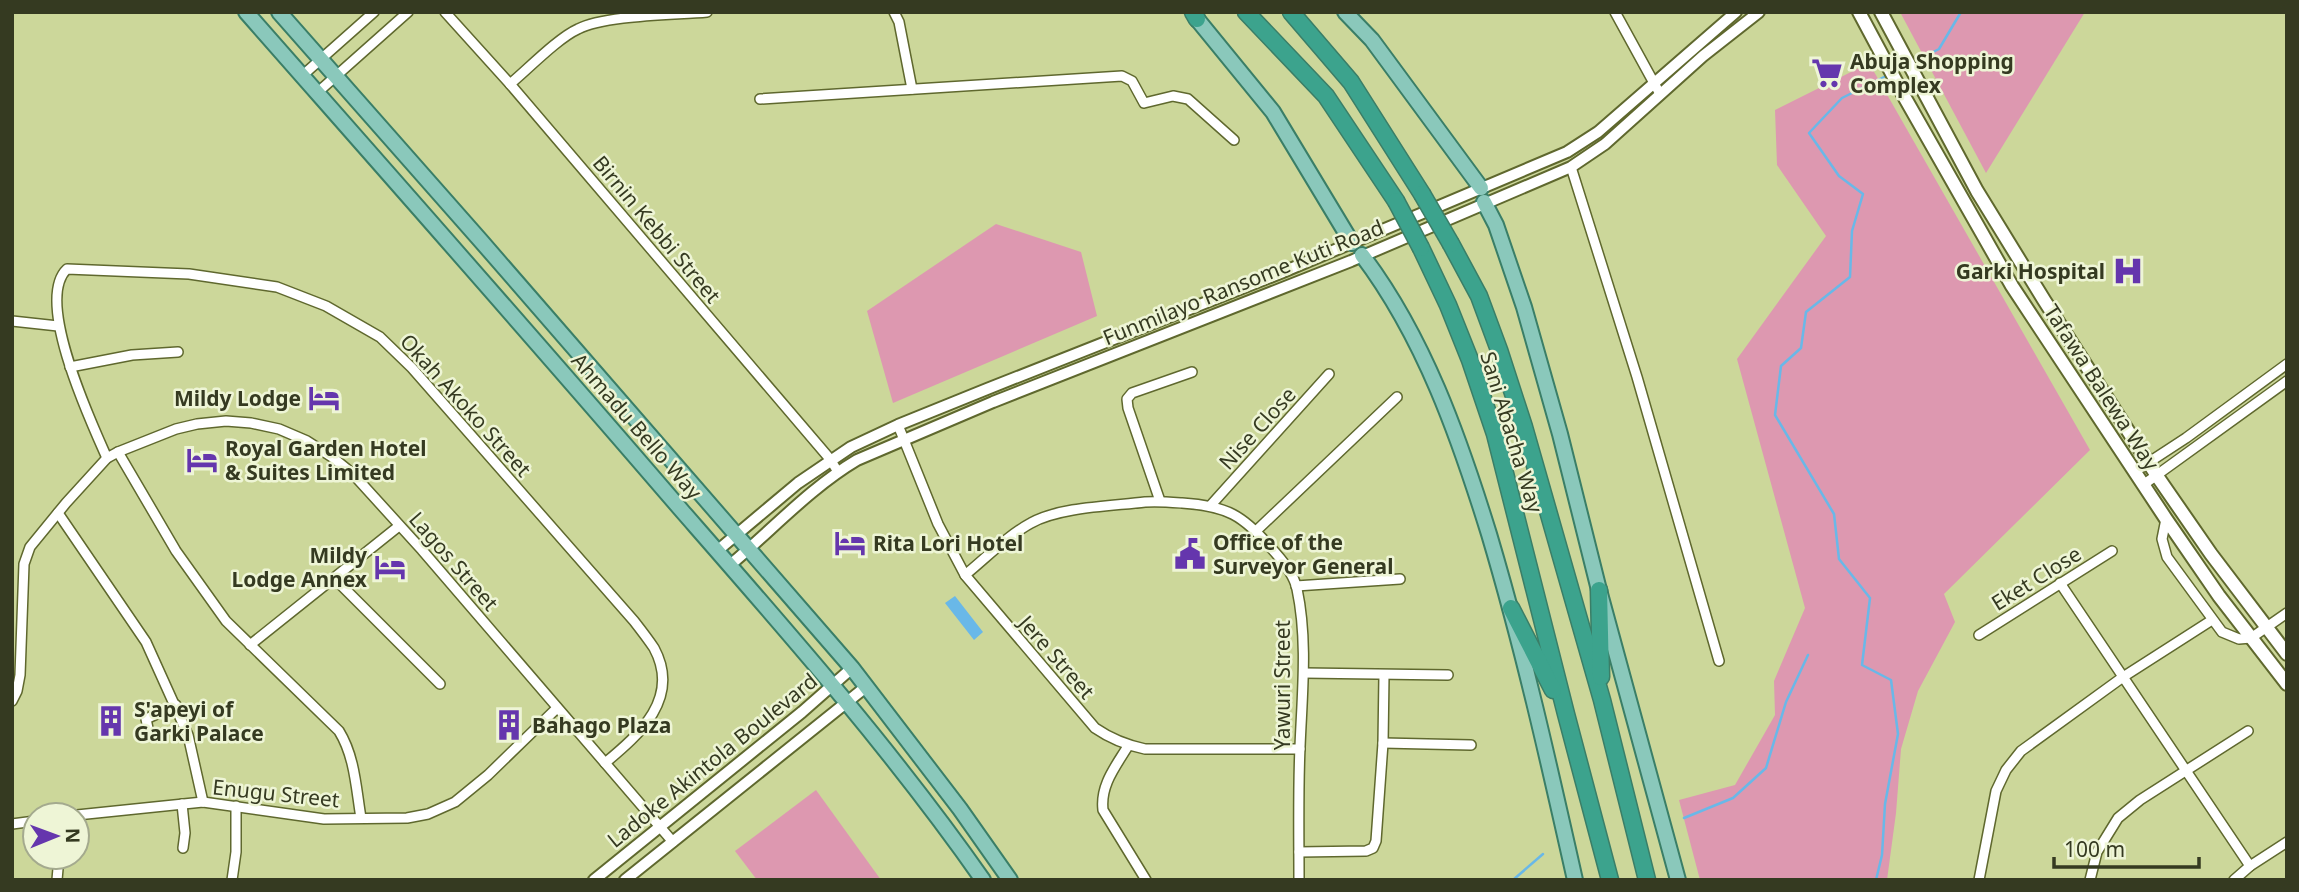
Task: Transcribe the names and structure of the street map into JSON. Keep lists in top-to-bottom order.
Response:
{
  "streets": {
    "highway": ["Sani Abacha Way"],
    "main road": ["Tafawa Balewa Way", "Ahmadu Bello Way"],
    "street": [
      "Birnin Kebbi Street",
      "Funmilayo Ransome Kuti Road",
      "Okah Akoko Street",
      "Nise Close",
      "Lagos Street",
      "Eket Close",
      "Jere Street",
      "Yawuri Street",
      "Ladoke Akintola Boulevard",
      "Enugu Street"
    ]
  },
  "crossings": [
    ["Birnin Kebbi Street", "Funmilayo Ransome Kuti Road"],
    ["Funmilayo Ransome Kuti Road", "Ahmadu Bello Way"],
    ["Funmilayo Ransome Kuti Road", "Sani Abacha Way"],
    ["Funmilayo Ransome Kuti Road", "Jere Street"],
    ["Okah Akoko Street", "Lagos Street"],
    ["Ahmadu Bello Way", "Ladoke Akintola Boulevard"],
    ["Nise Close", "Yawuri Street"],
    ["Lagos Street", "Ladoke Akintola Boulevard"],
    ["Lagos Street", "Enugu Street"],
    ["Jere Street", "Yawuri Street"]
  ],
  "places": {
    "supermarket": ["Abuja Shopping Complex"],
    "hospital": ["Garki Hospital"],
    "hotel": [
      "Mildy Lodge",
      "Royal Garden Hotel & Suites Limited",
      "Rita Lori Hotel",
      "Mildy Lodge Annex"
    ],
    "public building": ["Office of the Surveyor General"],
    "building": ["S'apeyi of Garki Palace", "Bahago Plaza"]
  },
  "scale_bar": "100 m",
  "north": "right"
}
